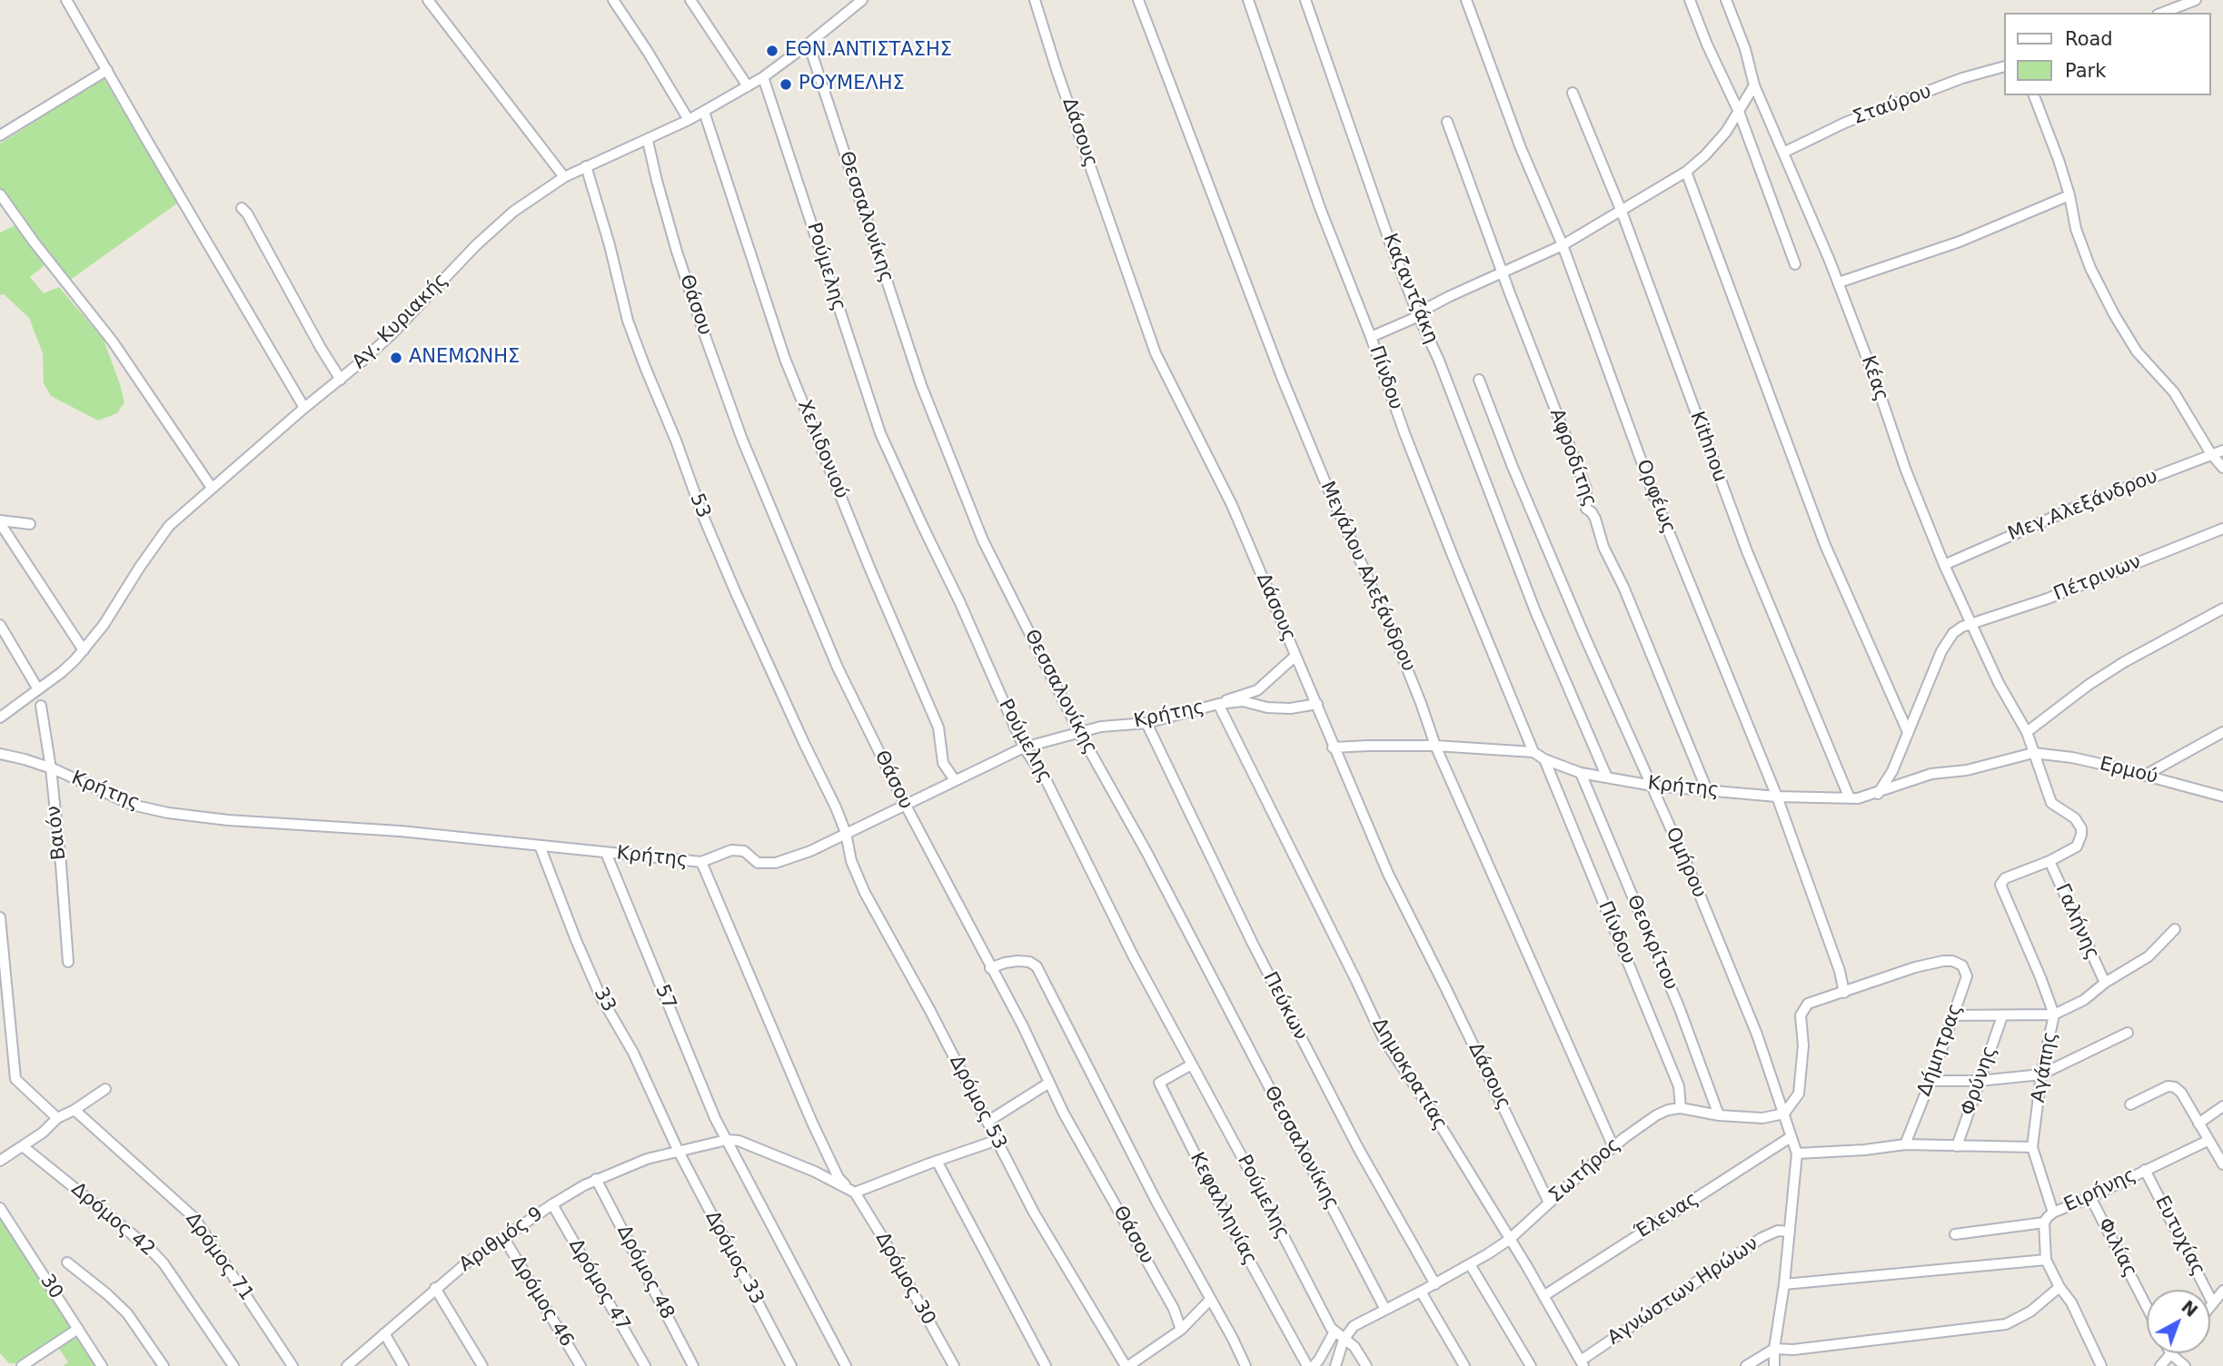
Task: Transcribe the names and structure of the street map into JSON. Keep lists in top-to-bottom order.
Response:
{
  "streets": {
    "street": [
      "Σταύρου",
      "Δάσους",
      "Θεσσαλονίκης",
      "Ρούμελης",
      "Καζαντζάκη",
      "Θάσου",
      "Αγ. Κυριακής",
      "Πίνδου",
      "Κέας",
      "Κithnou",
      "Χελιδονιού",
      "Αφροδίτης",
      "Ορφέως",
      "53",
      "Μεγ.Αλεξάνδρου",
      "Μεγάλου Αλεξάνδρου",
      "Πέτρινων",
      "Κρήτης",
      "Ερμού",
      "Βαιόν",
      "Ομήρου",
      "Γαλήνης",
      "Θεοκρίτου",
      "57",
      "33",
      "Πεύκων",
      "Δήμητρας",
      "Αγάπης",
      "Δημοκρατίας",
      "Φρύνης",
      "Δρόμος 53",
      "Σωτήρος",
      "Ειρήνης",
      "Κεφαλληνίας",
      "Έλενας",
      "Δρόμος 42",
      "Ευτυχίας",
      "Αριθμός 9",
      "Φιλίας",
      "Δρόμος 71",
      "Δρόμος 33",
      "Δρόμος 48",
      "Δρόμος 30",
      "Δρόμος 47",
      "30",
      "Αγνώστων Ηρώων",
      "Δρόμος 46"
    ]
  },
  "crossings": [
    ["Σταύρου", "Κέας"],
    ["Δάσους", "Κρήτης"],
    ["Δάσους", "Σωτήρος"],
    ["Θεσσαλονίκης", "Αγ. Κυριακής"],
    ["Θεσσαλονίκης", "Κρήτης"],
    ["Θεσσαλονίκης", "Σωτήρος"],
    ["Ρούμελης", "Αγ. Κυριακής"],
    ["Ρούμελης", "Κρήτης"],
    ["Ρούμελης", "Σωτήρος"],
    ["Ρούμελης", "Κεφαλληνίας"],
    ["Καζαντζάκη", "Κρήτης"],
    ["Θάσου", "Αγ. Κυριακής"],
    ["Θάσου", "Κρήτης"],
    ["Αγ. Κυριακής", "Χελιδονιού"],
    ["Αγ. Κυριακής", "53"],
    ["Πίνδου", "Κρήτης"],
    ["Πίνδου", "Σωτήρος"],
    ["Κέας", "Μεγ.Αλεξάνδρου"],
    ["Κέας", "Πέτρινων"],
    ["Κέας", "Κρήτης"],
    ["Κέας", "Ερμού"],
    ["Κέας", "Γαλήνης"],
    ["Κέας", "Αγάπης"],
    ["Κithnou", "Κρήτης"],
    ["Χελιδονιού", "Κρήτης"],
    ["Αφροδίτης", "Κρήτης"],
    ["Ορφέως", "Κρήτης"],
    ["Ορφέως", "Δήμητρας"],
    ["53", "Κρήτης"],
    ["53", "Δρόμος 53"],
    ["Μεγάλου Αλεξάνδρου", "Κρήτης"],
    ["Μεγάλου Αλεξάνδρου", "Σωτήρος"],
    ["Πέτρινων", "Κρήτης"],
    ["Κρήτης", "Ερμού"],
    ["Κρήτης", "Βαιόν"],
    ["Κρήτης", "Ομήρου"],
    ["Κρήτης", "Θεοκρίτου"],
    ["Κρήτης", "57"],
    ["Κρήτης", "33"],
    ["Κρήτης", "Πεύκων"],
    ["Κρήτης", "Δημοκρατίας"],
    ["Κρήτης", "Δρόμος 53"],
    ["Κρήτης", "Δρόμος 30"],
    ["Ομήρου", "Έλενας"],
    ["Ομήρου", "Αγνώστων Ηρώων"],
    ["Γαλήνης", "Αγάπης"],
    ["57", "Αριθμός 9"],
    ["33", "Αριθμός 9"],
    ["33", "Δρόμος 33"],
    ["Πεύκων", "Σωτήρος"],
    ["Αγάπης", "Ειρήνης"],
    ["Δημοκρατίας", "Σωτήρος"],
    ["Δημοκρατίας", "Έλενας"],
    ["Δημοκρατίας", "Αγνώστων Ηρώων"],
    ["Ειρήνης", "Ευτυχίας"],
    ["Ειρήνης", "Φιλίας"],
    ["Αριθμός 9", "Δρόμος 33"],
    ["Αριθμός 9", "Δρόμος 48"],
    ["Αριθμός 9", "Δρόμος 47"],
    ["Αριθμός 9", "Δρόμος 46"]
  ],
  "places": ["ΕΘΝ.ΑΝΤΙΣΤΑΣΗΣ", "ΡΟΥΜΕΛΗΣ", "ΑΝΕΜΩΝΗΣ"],
  "legend": ["Road", "Park"],
  "north": "top right"
}
